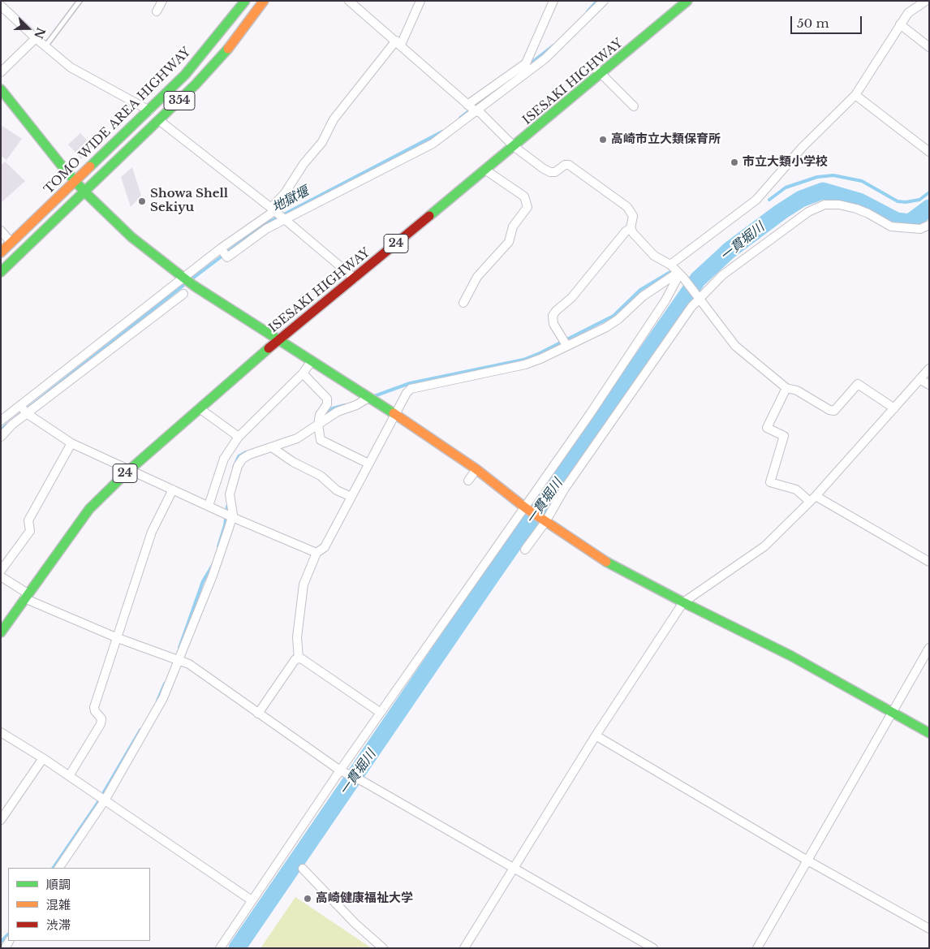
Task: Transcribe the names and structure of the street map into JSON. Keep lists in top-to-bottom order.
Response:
{
  "streets": {
    "main road": [
      "ISESAKI HIGHWAY",
      "354",
      "TOMO WIDE AREA HIGHWAY",
      "24"
    ]
  },
  "water": ["地獄堰", "一貫堀川"],
  "places": [
    "高崎市立大類保育所",
    "市立大類小学校",
    "Showa Shell Sekiyu",
    "高崎健康福祉大学"
  ],
  "legend": ["順調", "混雑", "渋滞"],
  "scale_bar": "50 m",
  "north": "right"
}
